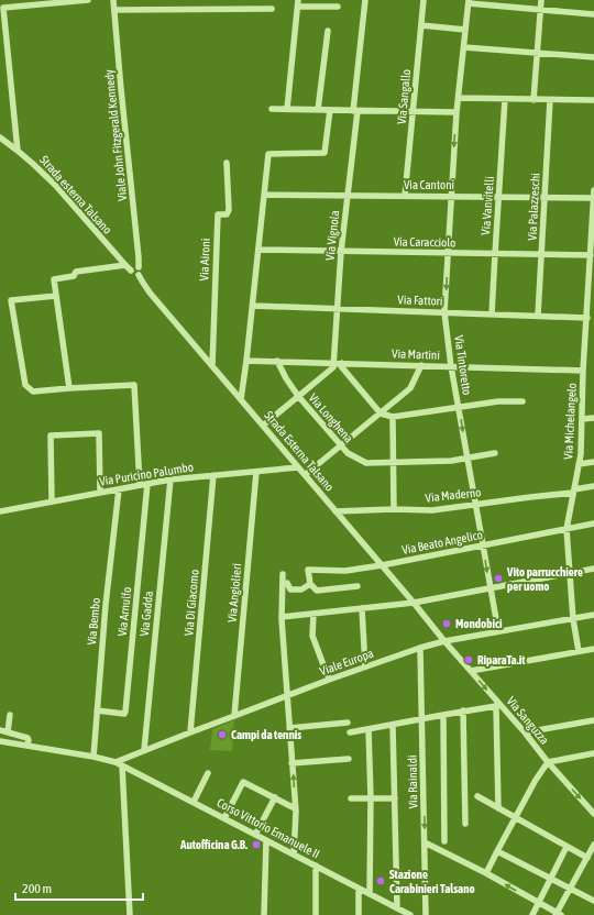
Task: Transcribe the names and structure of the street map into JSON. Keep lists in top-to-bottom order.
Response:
{
  "streets": {
    "street": [
      "Via Sangallo",
      "Viale John Fitzgerald Kennedy",
      "Via Cantoni",
      "Strada esterna Talsano",
      "Via Vanvitelli",
      "Via Palazzeschi",
      "Via Vignola",
      "Via Caracciolo",
      "Via Aironi",
      "Via Fattori",
      "Via Martini",
      "Via Tintoretto",
      "Via Longhena",
      "Via Michelangelo",
      "Strada Esterna Talsano",
      "Via Puricino Palumbo",
      "Via Maderno",
      "Via Beato Angelico",
      "Via Angiolieri",
      "Via Di Giacomo",
      "Via Arnulfo",
      "Via Gadda",
      "Via Bembo",
      "Viale Europa",
      "Via Sanguzza",
      "Via Rainaldi",
      "Corso Vittorio Emanuele II"
    ]
  },
  "crossings": [
    ["Via Sangallo", "Via Cantoni"],
    ["Viale John Fitzgerald Kennedy", "Strada esterna Talsano"],
    ["Viale John Fitzgerald Kennedy", "Strada Esterna Talsano"],
    ["Via Cantoni", "Via Vanvitelli"],
    ["Via Cantoni", "Via Palazzeschi"],
    ["Via Cantoni", "Via Vignola"],
    ["Via Cantoni", "Via Tintoretto"],
    ["Via Cantoni", "Via Michelangelo"],
    ["Strada esterna Talsano", "Strada Esterna Talsano"],
    ["Via Vanvitelli", "Via Caracciolo"],
    ["Via Vanvitelli", "Via Fattori"],
    ["Via Palazzeschi", "Via Caracciolo"],
    ["Via Palazzeschi", "Via Fattori"],
    ["Via Vignola", "Via Caracciolo"],
    ["Via Vignola", "Via Fattori"],
    ["Via Vignola", "Via Martini"],
    ["Via Caracciolo", "Via Tintoretto"],
    ["Via Caracciolo", "Via Michelangelo"],
    ["Via Aironi", "Strada Esterna Talsano"],
    ["Via Fattori", "Via Tintoretto"],
    ["Via Fattori", "Via Michelangelo"],
    ["Via Martini", "Via Tintoretto"],
    ["Via Martini", "Via Longhena"],
    ["Via Martini", "Via Michelangelo"],
    ["Via Tintoretto", "Via Longhena"],
    ["Via Tintoretto", "Via Maderno"],
    ["Via Tintoretto", "Via Beato Angelico"],
    ["Via Tintoretto", "Viale Europa"],
    ["Via Michelangelo", "Via Maderno"],
    ["Via Michelangelo", "Via Beato Angelico"],
    ["Via Michelangelo", "Viale Europa"],
    ["Strada Esterna Talsano", "Via Puricino Palumbo"],
    ["Strada Esterna Talsano", "Via Maderno"],
    ["Strada Esterna Talsano", "Via Beato Angelico"],
    ["Strada Esterna Talsano", "Viale Europa"],
    ["Strada Esterna Talsano", "Via Sanguzza"],
    ["Via Puricino Palumbo", "Via Angiolieri"],
    ["Via Puricino Palumbo", "Via Di Giacomo"],
    ["Via Puricino Palumbo", "Via Arnulfo"],
    ["Via Puricino Palumbo", "Via Gadda"],
    ["Via Puricino Palumbo", "Via Bembo"],
    ["Via Angiolieri", "Viale Europa"],
    ["Via Di Giacomo", "Viale Europa"],
    ["Via Arnulfo", "Via Bembo"],
    ["Via Gadda", "Viale Europa"],
    ["Viale Europa", "Via Sanguzza"],
    ["Viale Europa", "Via Rainaldi"],
    ["Viale Europa", "Corso Vittorio Emanuele II"]
  ],
  "one_way": ["Via Tintoretto", "Via Sanguzza"],
  "places": [
    "Vito parrucchiere per uomo",
    "Mondobici",
    "RiparaTa.it",
    "Campi da tennis",
    "Autofficina G.B.",
    "Stazione Carabinieri Talsano"
  ],
  "scale_bar": "200 m"
}
